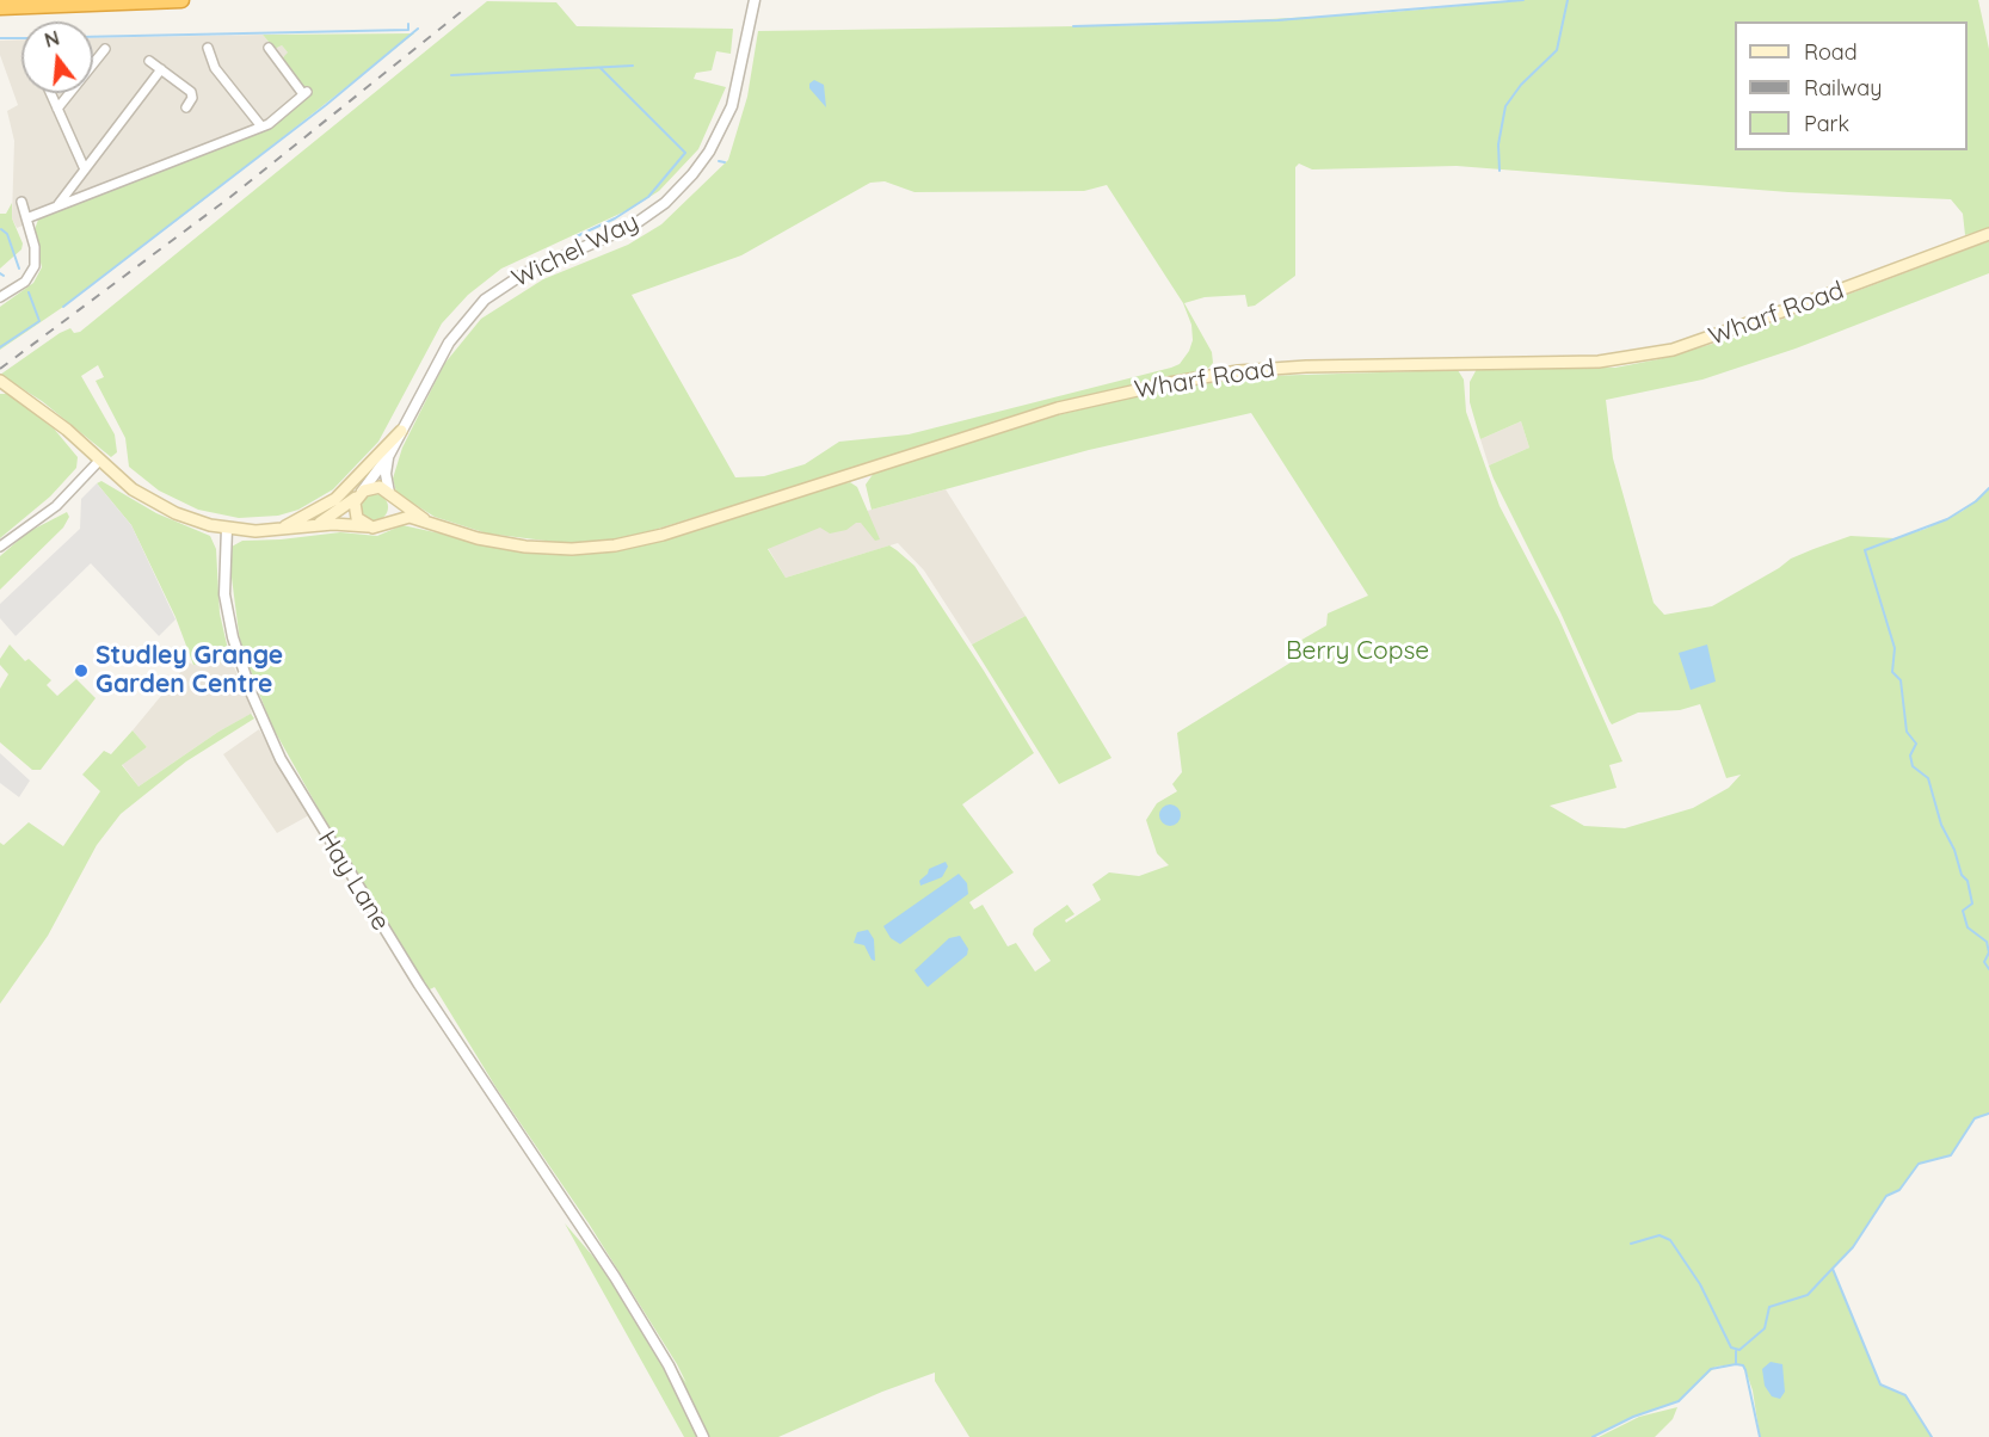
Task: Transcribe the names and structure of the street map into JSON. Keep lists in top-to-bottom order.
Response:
{
  "streets": {
    "main road": ["Wharf Road"],
    "street": ["Wichel Way", "Hay Lane"]
  },
  "crossings": [
    ["Wichel Way", "Wharf Road"],
    ["Wharf Road", "Hay Lane"]
  ],
  "parks": ["Berry Copse"],
  "places": ["Studley Grange Garden Centre"],
  "legend": ["Road", "Railway", "Park"],
  "north": "top"
}
